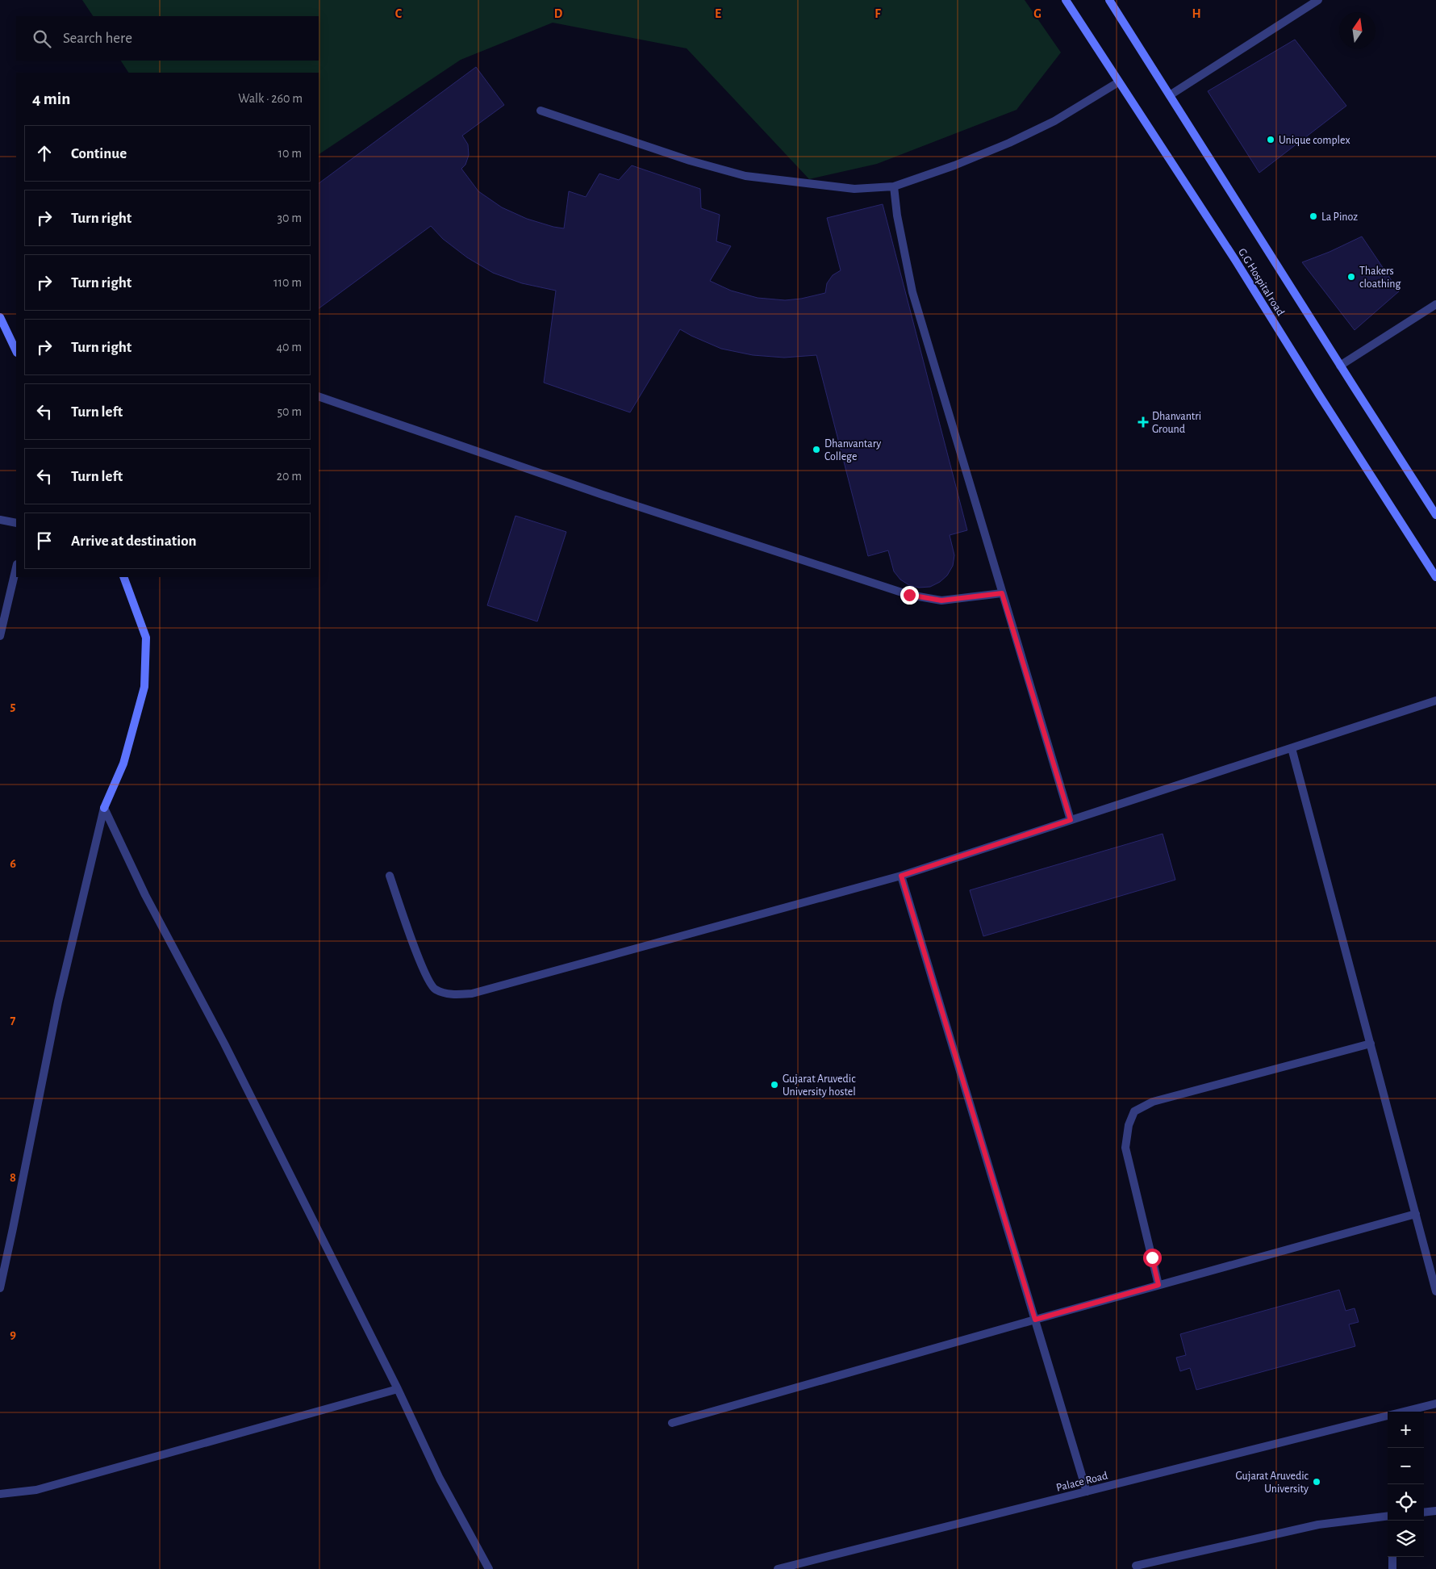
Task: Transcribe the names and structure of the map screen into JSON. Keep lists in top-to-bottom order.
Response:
{
  "streets": {
    "main road": ["G.G Hospital road"],
    "street": ["Palace Road"]
  },
  "places": {
    "other": [
      "Unique complex",
      "La Pinoz",
      "Thakers cloathing",
      "Dhanvantary College",
      "Gujarat Aruvedic University hostel",
      "Gujarat Aruvedic University"
    ],
    "health": ["Dhanvantri Ground"]
  },
  "north": "top",
  "page": {
    "search": "Search here",
    "heading": ["4 min", "Walk · 260 m"],
    "list": [
      ["Continue", "10 m"],
      ["Turn right", "30 m"],
      ["Turn right", "110 m"],
      ["Turn right", "40 m"],
      ["Turn left", "50 m"],
      ["Turn left", "20 m"],
      "Arrive at destination"
    ],
    "map_buttons": ["+", "−"]
  },
  "grid": {
    "columns": [
      "C",
      "D",
      "E",
      "F",
      "G",
      "H"
    ],
    "rows": [
      "5",
      "6",
      "7",
      "8",
      "9"
    ]
  }
}
